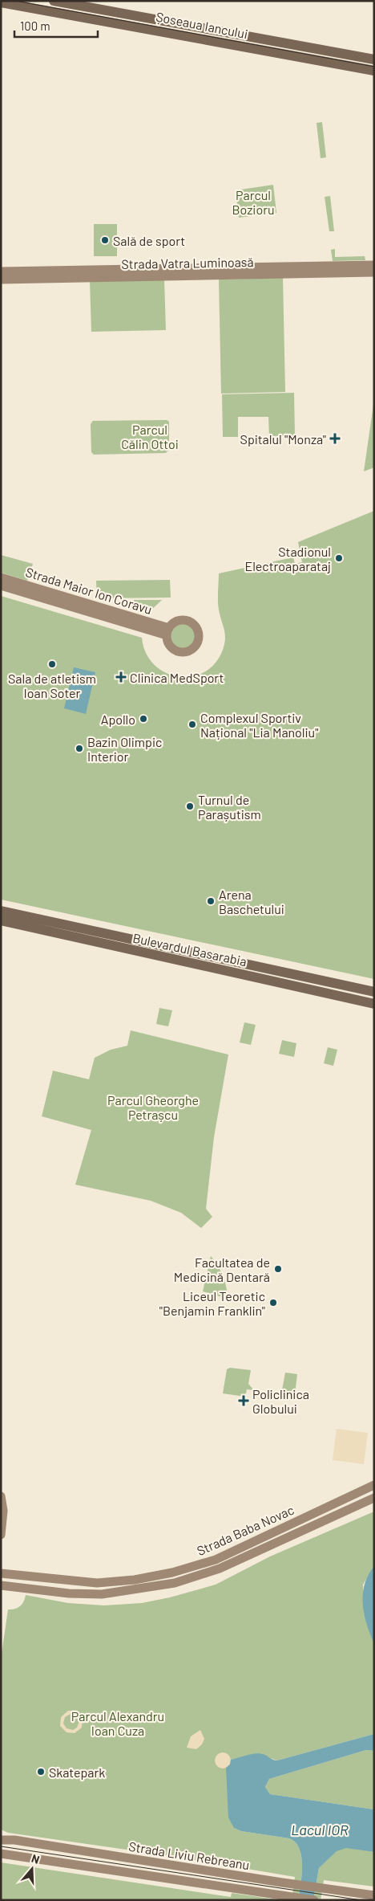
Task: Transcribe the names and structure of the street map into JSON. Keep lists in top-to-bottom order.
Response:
{
  "streets": {
    "main road": [
      "Șoseaua Iancului",
      "Strada Vatra Luminoasă",
      "Strada Maior Ion Coravu",
      "Bulevardul Basarabia",
      "Strada Baba Novac",
      "Strada Liviu Rebreanu"
    ]
  },
  "water": ["Lacul IOR"],
  "parks": [
    "Parcul Bozioru",
    "Parcul Călin Ottoi",
    "Parcul Gheorghe Petrașcu",
    "Parcul Alexandru Ioan Cuza"
  ],
  "places": {
    "other": [
      "Sală de sport",
      "Stadionul Electroaparataj",
      "Sala de atletism Ioan Soter",
      "Apollo",
      "Complexul Sportiv Național \"Lia Manoliu\"",
      "Bazin Olimpic Interior",
      "Turnul de Parașutism",
      "Arena Baschetului",
      "Facultatea de Medicină Dentară",
      "Liceul Teoretic \"Benjamin Franklin\"",
      "Skatepark"
    ],
    "health": ["Spitalul \"Monza\"", "Clinica MedSport", "Policlinica Globului"]
  },
  "scale_bar": "100 m",
  "north": "top"
}
